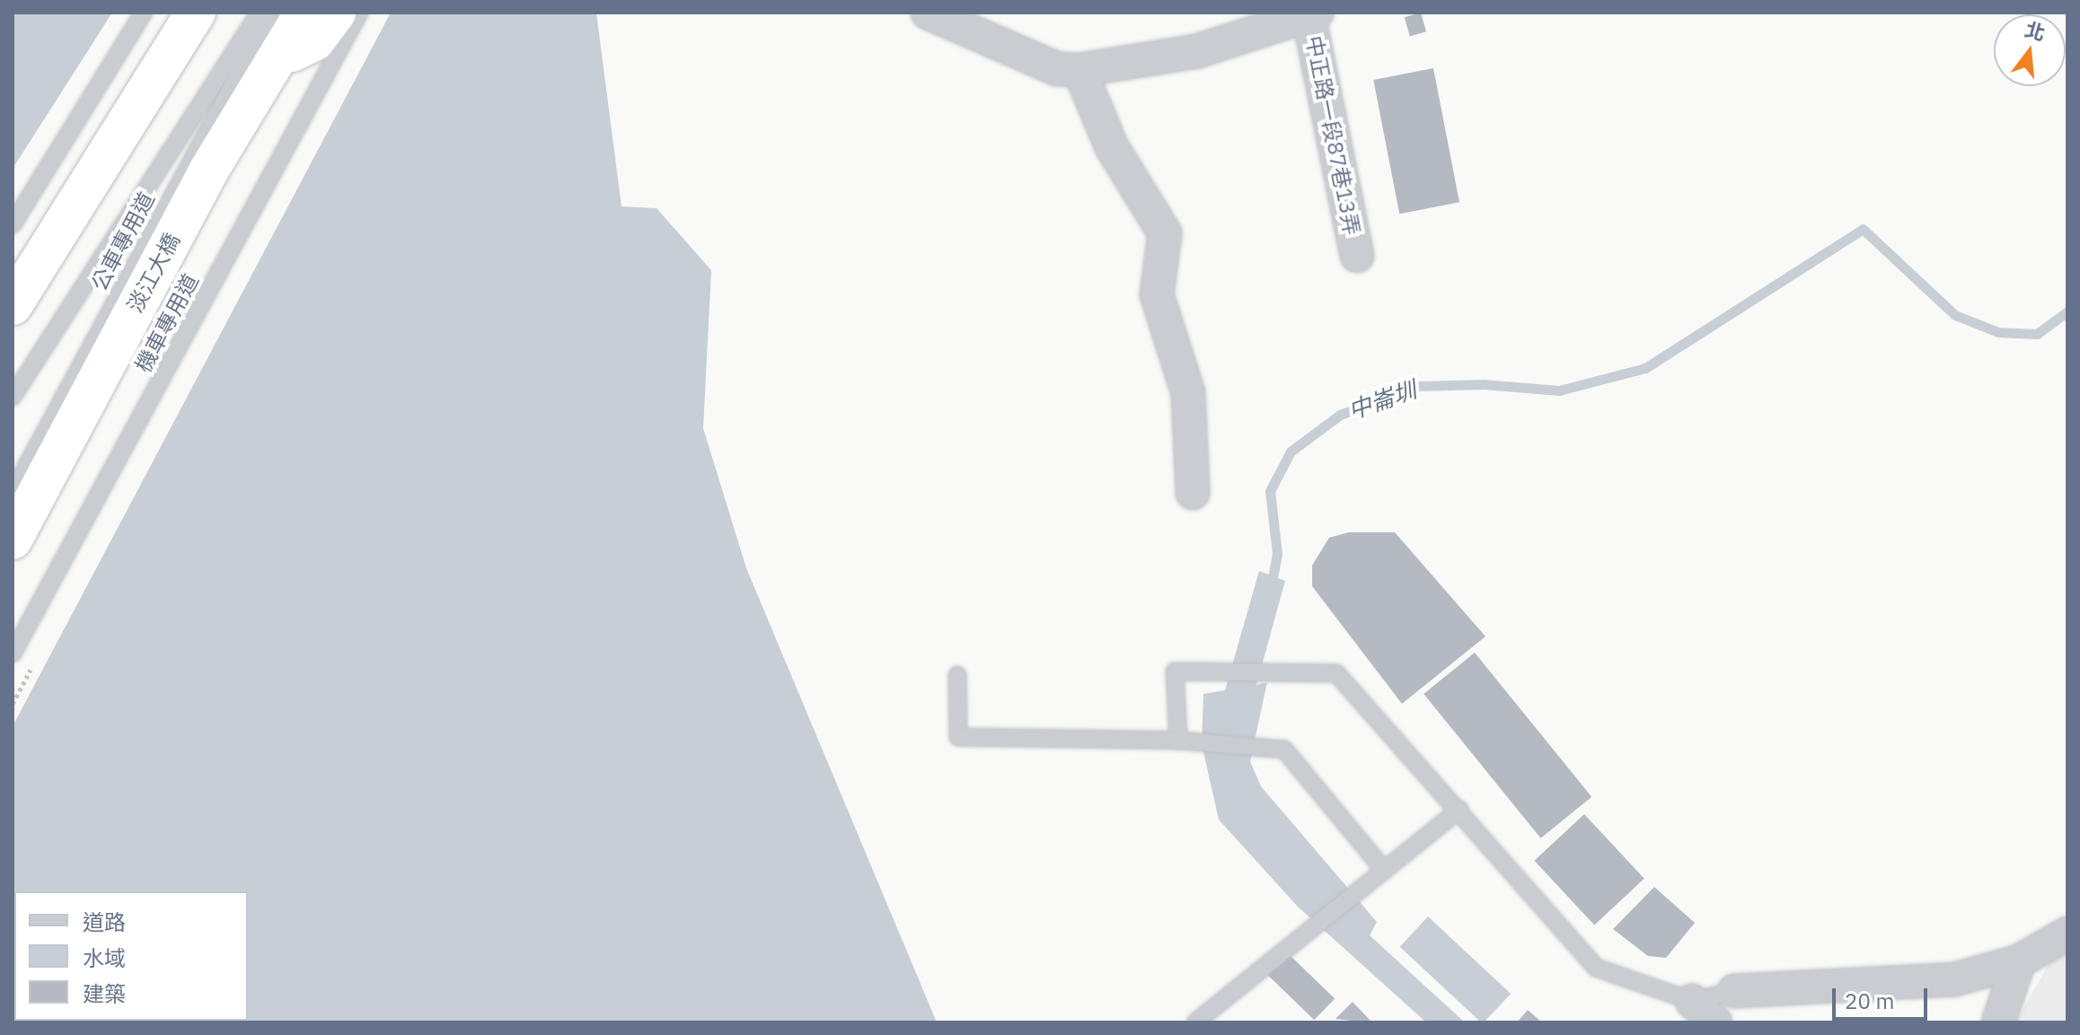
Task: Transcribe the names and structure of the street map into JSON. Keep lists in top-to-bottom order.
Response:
{
  "streets": {
    "highway": ["淡江大橋"],
    "street": ["中正路一段87巷13弄"],
    "lane": ["公車專用道", "機車專用道"]
  },
  "water": ["中崙圳"],
  "legend": ["道路", "水域", "建築"],
  "scale_bar": "20 m",
  "north": "top"
}
